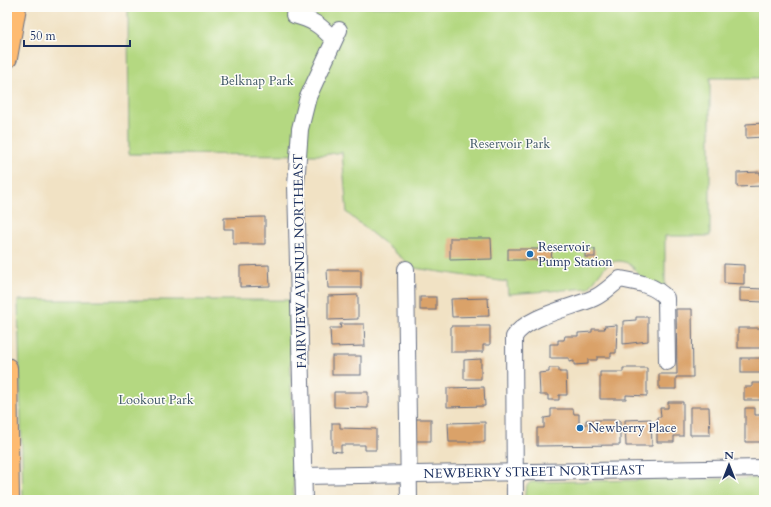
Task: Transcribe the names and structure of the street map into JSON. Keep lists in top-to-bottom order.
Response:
{
  "streets": {
    "street": ["FAIRVIEW AVENUE NORTHEAST", "NEWBERRY STREET NORTHEAST"]
  },
  "crossings": [
    ["FAIRVIEW AVENUE NORTHEAST", "NEWBERRY STREET NORTHEAST"]
  ],
  "parks": ["Belknap Park", "Reservoir Park", "Lookout Park"],
  "places": ["Reservoir Pump Station", "Newberry Place"],
  "scale_bar": "50 m",
  "north": "top"
}
